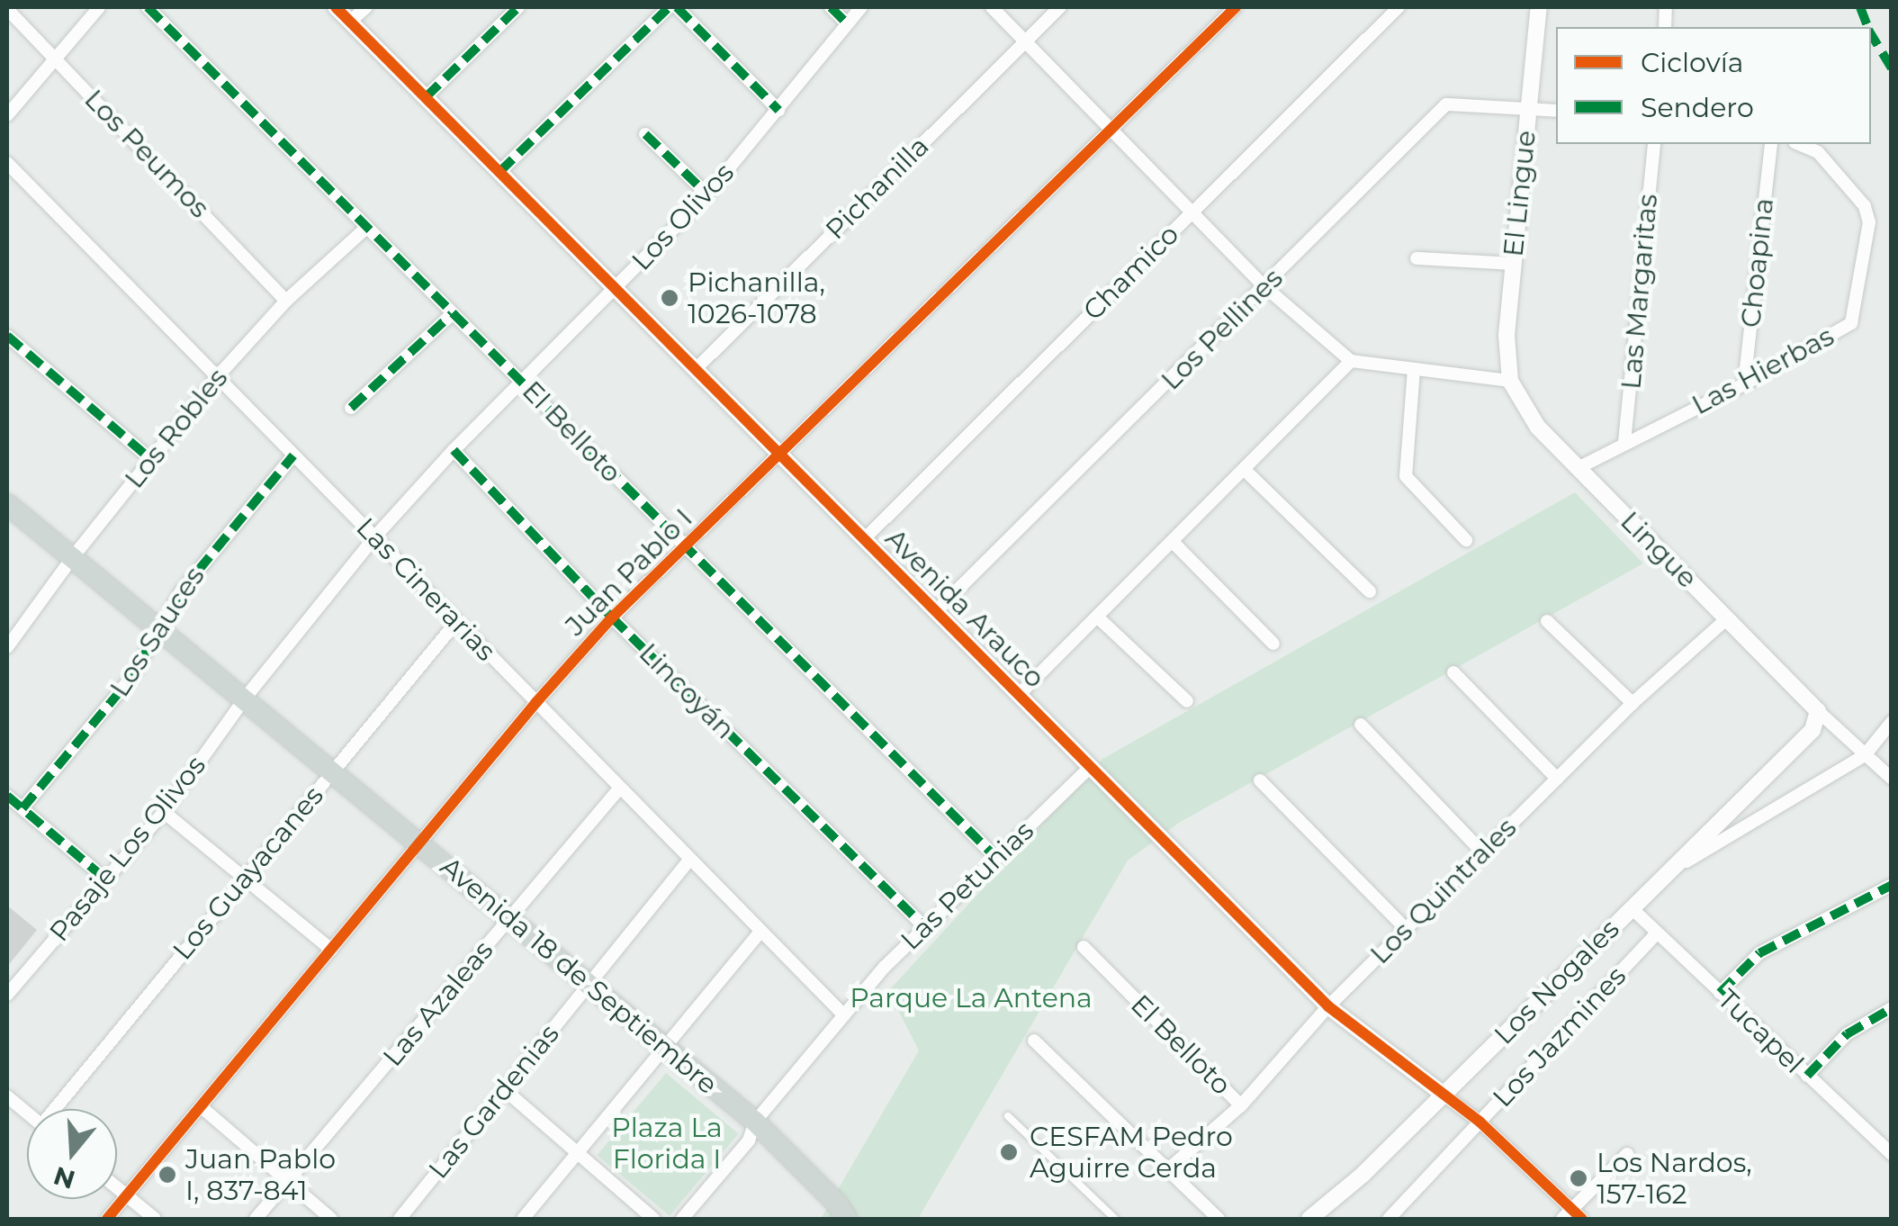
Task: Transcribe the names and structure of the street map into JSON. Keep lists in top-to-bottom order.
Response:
{
  "streets": {
    "main road": ["Avenida 18 de Septiembre"],
    "street": [
      "Los Peumos",
      "Pichanilla",
      "El Lingue",
      "Los Olivos",
      "Choapina",
      "Chamico",
      "Las Margaritas",
      "Los Pellines",
      "Las Hierbas",
      "Los Robles",
      "El Belloto",
      "Lingue",
      "Juan Pablo I",
      "Las Cinerarias",
      "Avenida Arauco",
      "Los Sauces",
      "Lincoyán",
      "Pasaje Los Olivos",
      "Los Guayacanes",
      "Las Petunias",
      "Los Quintrales",
      "Los Nogales",
      "Las Azaleas",
      "Tucapel",
      "Los Jazmines",
      "Las Gardenias"
    ]
  },
  "crossings": [
    ["Los Peumos", "Los Robles"],
    ["Pichanilla", "Avenida Arauco"],
    ["El Lingue", "Los Pellines"],
    ["El Lingue", "Lingue"],
    ["Los Olivos", "El Belloto"],
    ["Los Olivos", "Las Cinerarias"],
    ["Los Olivos", "Avenida Arauco"],
    ["Los Olivos", "Lincoyán"],
    ["Los Olivos", "Pasaje Los Olivos"],
    ["Los Olivos", "Avenida 18 de Septiembre"],
    ["Choapina", "Las Hierbas"],
    ["Chamico", "Avenida Arauco"],
    ["Las Margaritas", "Las Hierbas"],
    ["Los Pellines", "Avenida Arauco"],
    ["Las Hierbas", "Lingue"],
    ["Los Robles", "El Belloto"],
    ["Los Robles", "Las Cinerarias"],
    ["Los Robles", "Avenida 18 de Septiembre"],
    ["El Belloto", "Juan Pablo I"],
    ["El Belloto", "Las Petunias"],
    ["El Belloto", "Los Quintrales"],
    ["Lingue", "Los Quintrales"],
    ["Lingue", "Los Nogales"],
    ["Juan Pablo I", "Las Cinerarias"],
    ["Juan Pablo I", "Avenida Arauco"],
    ["Juan Pablo I", "Lincoyán"],
    ["Juan Pablo I", "Avenida 18 de Septiembre"],
    ["Las Cinerarias", "Los Sauces"],
    ["Las Cinerarias", "Los Guayacanes"],
    ["Las Cinerarias", "Las Petunias"],
    ["Las Cinerarias", "Las Azaleas"],
    ["Las Cinerarias", "Las Gardenias"],
    ["Avenida Arauco", "Las Petunias"],
    ["Avenida Arauco", "Los Quintrales"],
    ["Avenida Arauco", "Los Nogales"],
    ["Avenida Arauco", "Los Jazmines"],
    ["Los Sauces", "Avenida 18 de Septiembre"],
    ["Lincoyán", "Las Petunias"],
    ["Pasaje Los Olivos", "Avenida 18 de Septiembre"],
    ["Los Guayacanes", "Avenida 18 de Septiembre"],
    ["Las Petunias", "Avenida 18 de Septiembre"],
    ["Avenida 18 de Septiembre", "Las Azaleas"],
    ["Avenida 18 de Septiembre", "Las Gardenias"],
    ["Los Nogales", "Tucapel"],
    ["Tucapel", "Los Jazmines"]
  ],
  "parks": ["Parque La Antena", "Plaza La Florida I"],
  "places": [
    "Pichanilla, 1026-1078",
    "CESFAM Pedro Aguirre Cerda",
    "Juan Pablo I, 837-841",
    "Los Nardos, 157-162"
  ],
  "legend": ["Ciclovía", "Sendero"],
  "north": "bottom"
}
